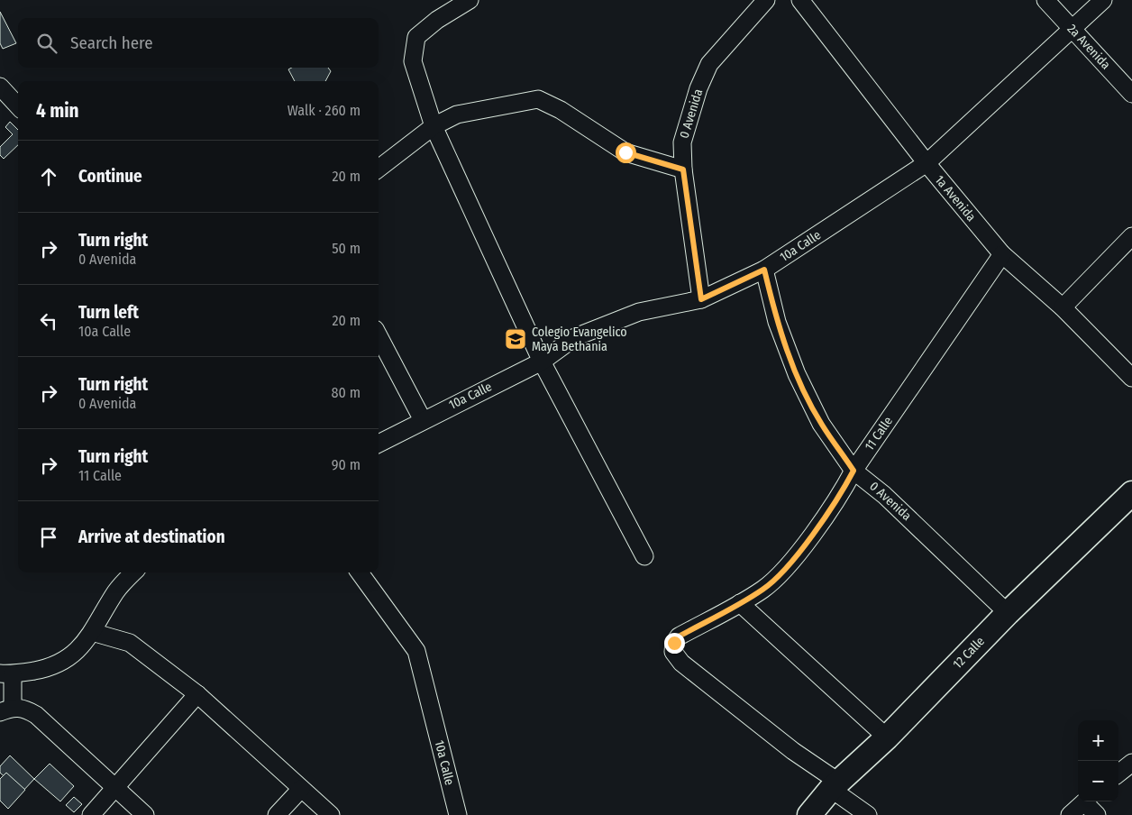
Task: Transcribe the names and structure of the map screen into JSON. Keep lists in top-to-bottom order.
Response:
{
  "streets": {
    "street": [
      "2a Avenida",
      "0 Avenida",
      "1a Avenida",
      "10a Calle",
      "11 Calle",
      "12 Calle"
    ]
  },
  "crossings": [
    ["2a Avenida", "10a Calle"],
    ["0 Avenida", "10a Calle"],
    ["0 Avenida", "11 Calle"],
    ["0 Avenida", "12 Calle"],
    ["1a Avenida", "10a Calle"],
    ["1a Avenida", "11 Calle"],
    ["11 Calle", "12 Calle"]
  ],
  "places": {
    "school or university": ["Colegio Evangelico Maya Bethania"]
  },
  "page": {
    "search": "Search here",
    "heading": ["4 min", "Walk · 260 m"],
    "list": [
      ["Continue", "20 m"],
      ["Turn right", "0 Avenida", "50 m"],
      ["Turn left", "10a Calle", "20 m"],
      ["Turn right", "0 Avenida", "80 m"],
      ["Turn right", "11 Calle", "90 m"],
      "Arrive at destination"
    ],
    "map_buttons": ["+", "−"]
  }
}
